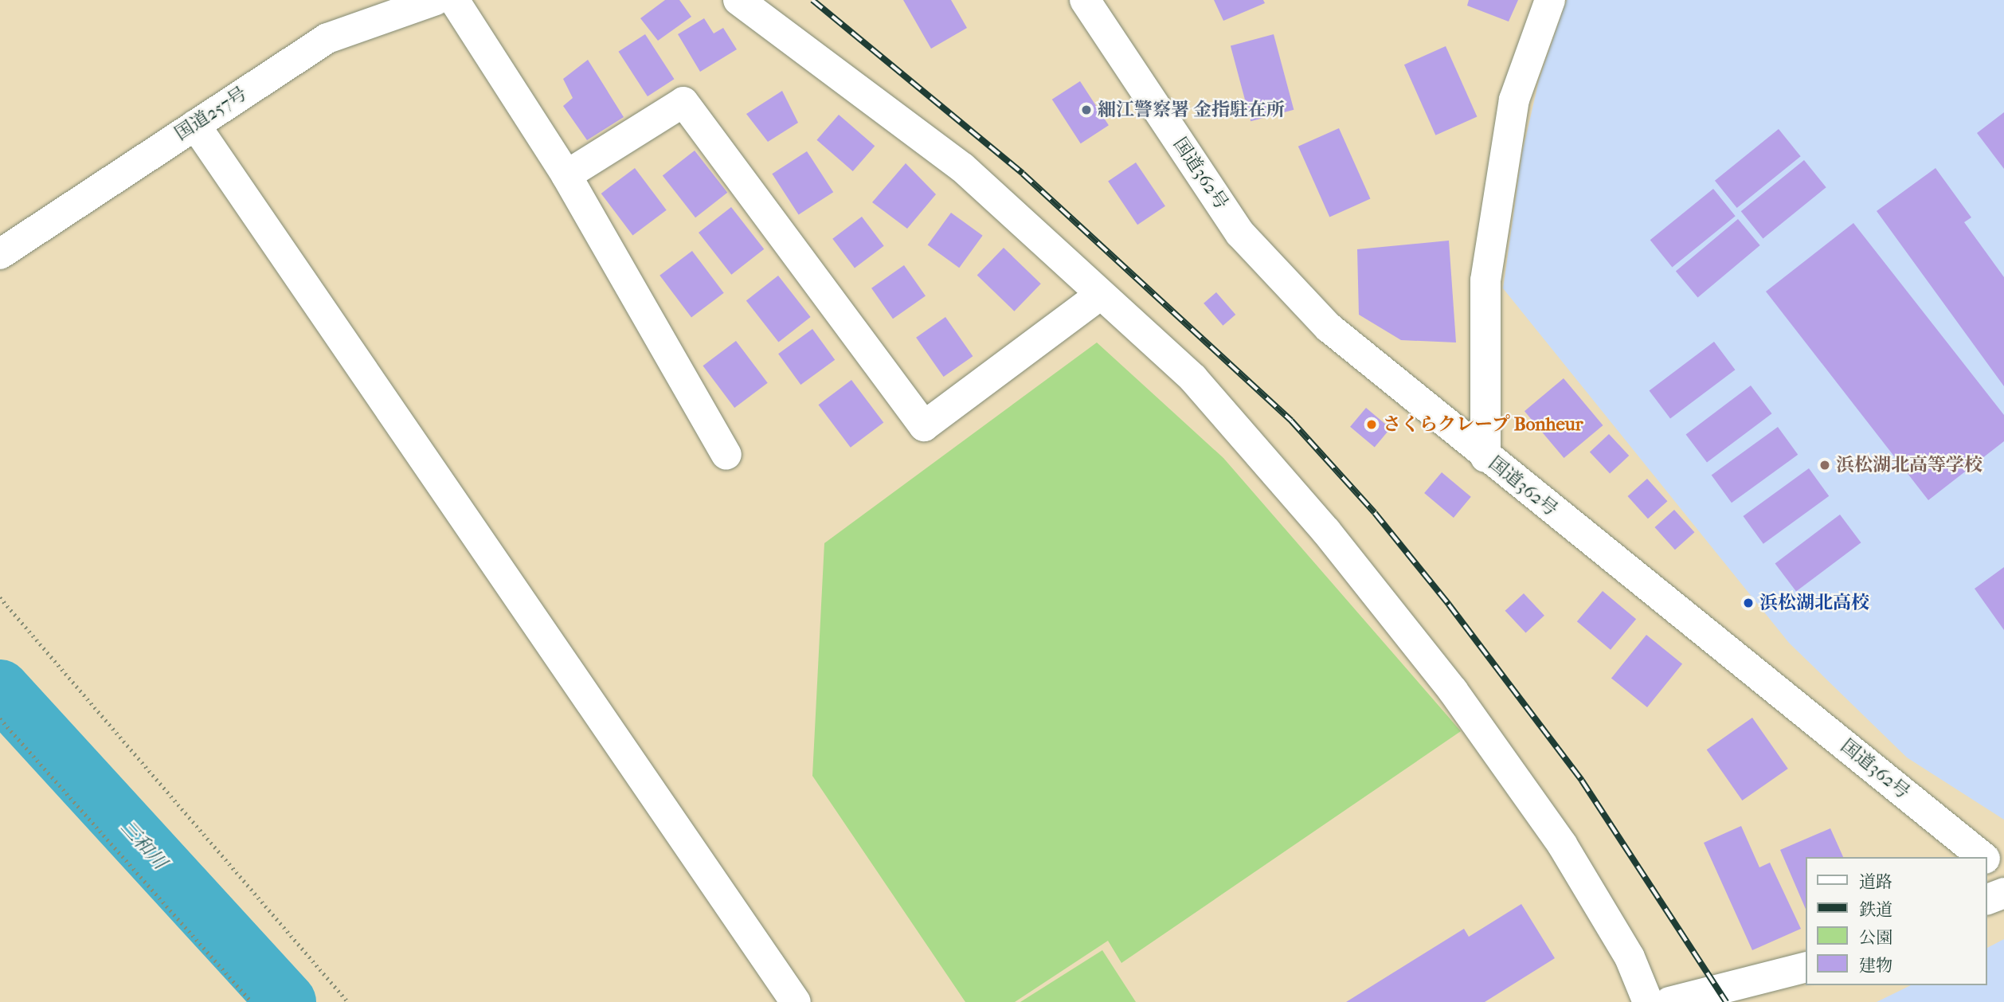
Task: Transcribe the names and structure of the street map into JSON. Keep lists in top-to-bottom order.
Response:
{
  "streets": {
    "main road": ["国道257号", "国道362号"]
  },
  "water": ["三和川"],
  "places": [
    "細江警察署 金指駐在所",
    "さくらクレープ Bonheur",
    "浜松湖北高等学校",
    "浜松湖北高校"
  ],
  "legend": [
    "道路",
    "鉄道",
    "公園",
    "建物"
  ]
}
